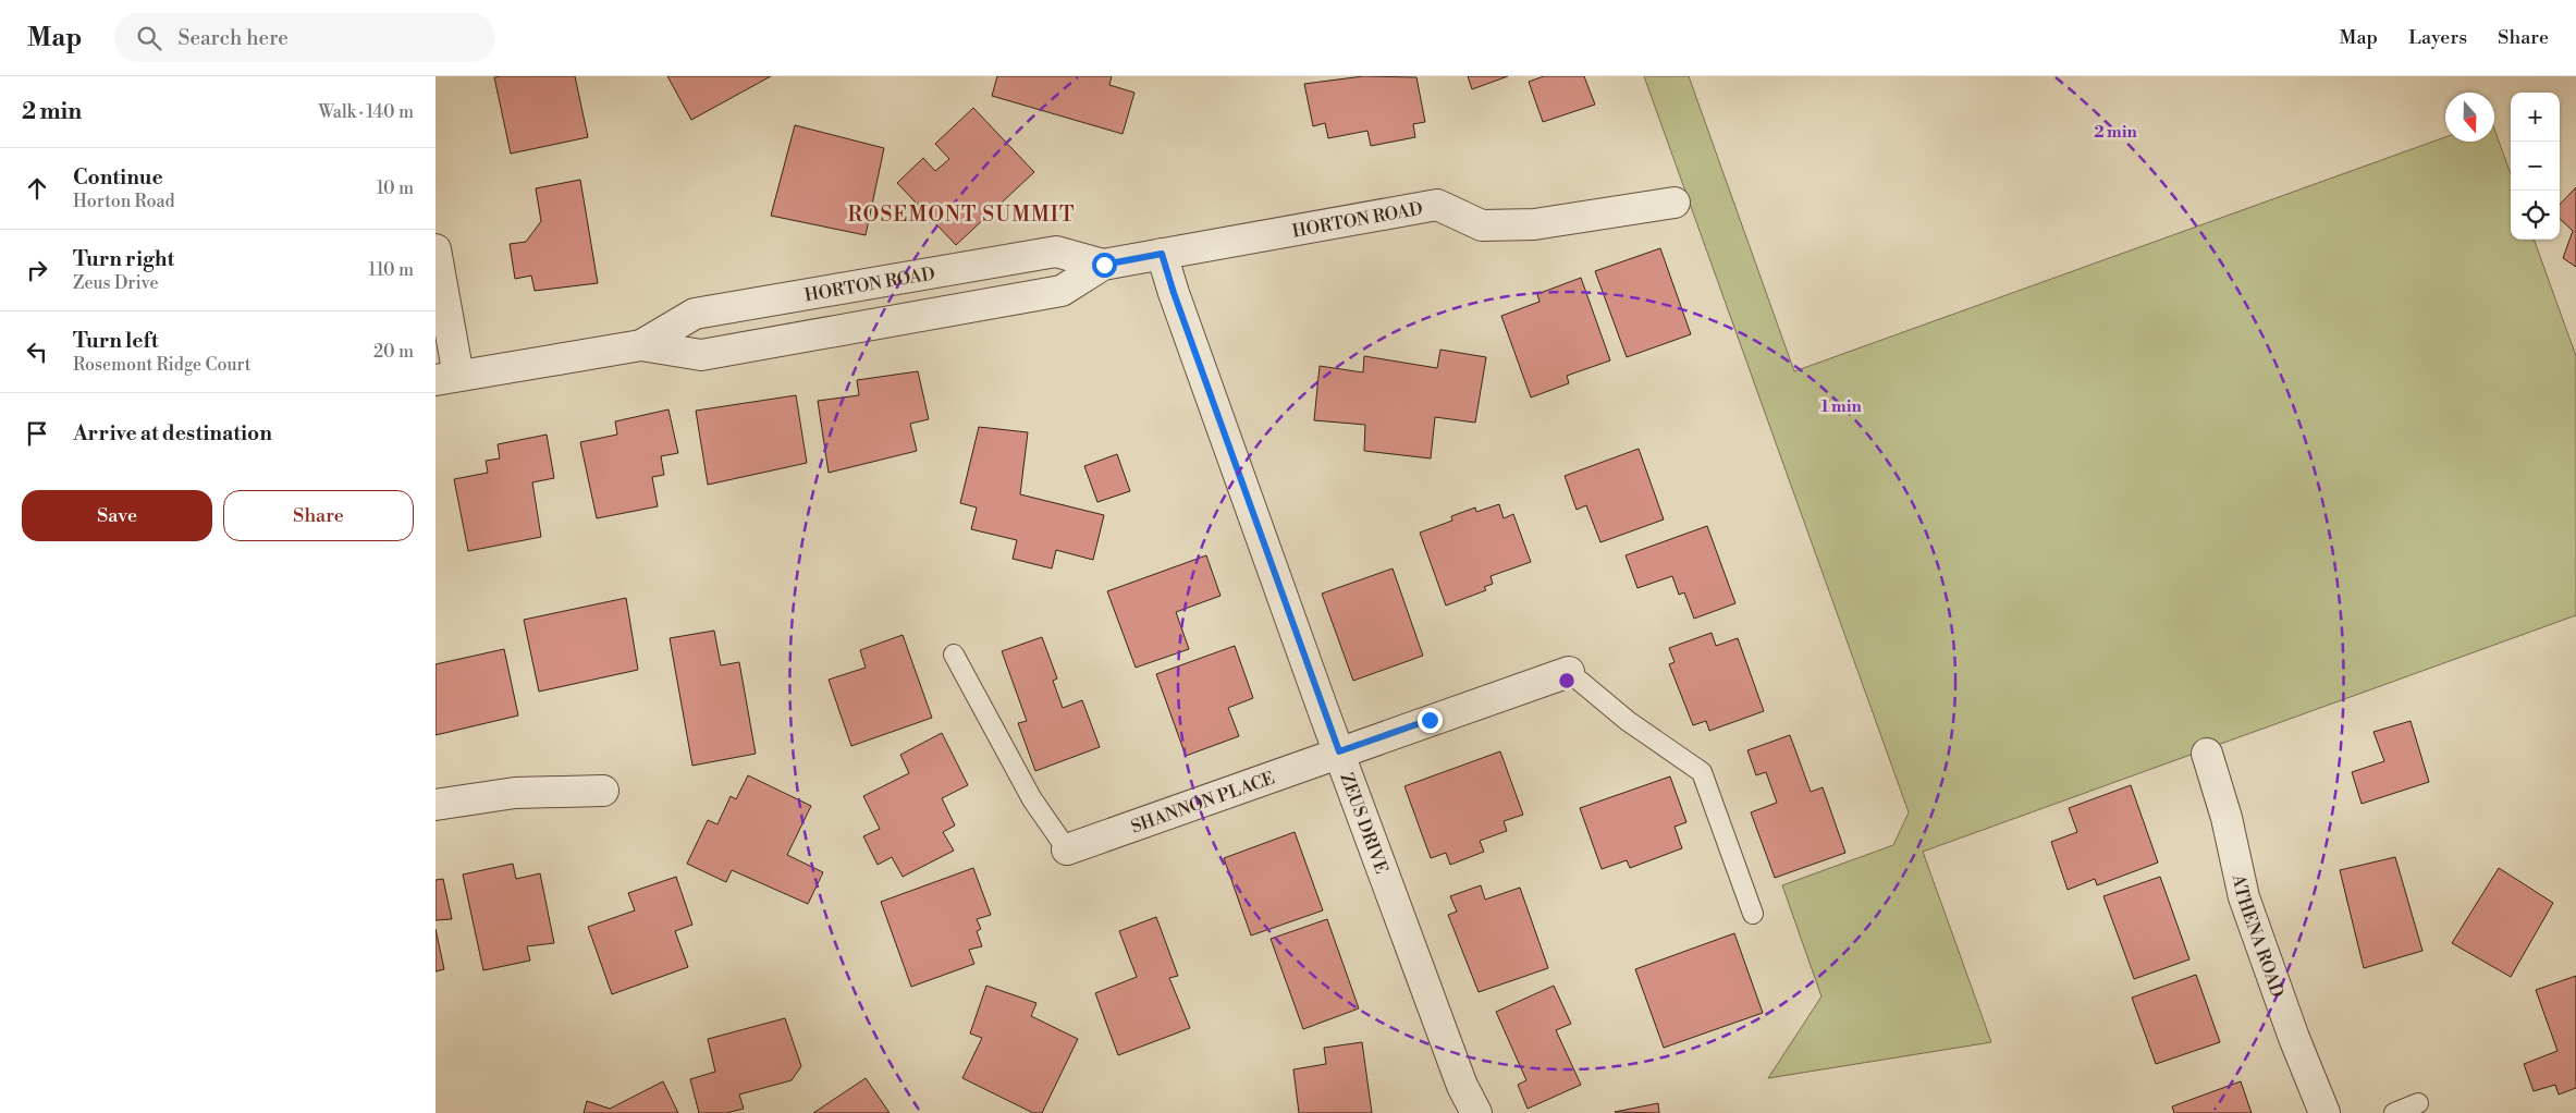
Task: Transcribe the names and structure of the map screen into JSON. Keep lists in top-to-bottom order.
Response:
{
  "streets": {
    "street": [
      "HORTON ROAD",
      "SHANNON PLACE",
      "ZEUS DRIVE",
      "ATHENA ROAD"
    ]
  },
  "crossings": [
    ["HORTON ROAD", "ZEUS DRIVE"],
    ["SHANNON PLACE", "ZEUS DRIVE"]
  ],
  "districts": ["ROSEMONT SUMMIT"],
  "north": "bottom",
  "page": {
    "header": "Map",
    "search": "Search here",
    "nav": ["Map", "Layers", "Share"],
    "heading": ["2 min", "Walk · 140 m"],
    "map_buttons": ["+", "−"],
    "list": [
      ["Continue", "Horton Road", "10 m"],
      ["Turn right", "Zeus Drive", "110 m"],
      ["Turn left", "Rosemont Ridge Court", "20 m"],
      "Arrive at destination"
    ],
    "buttons": ["Save", "Share"]
  },
  "rings": ["2 min", "1 min"]
}
